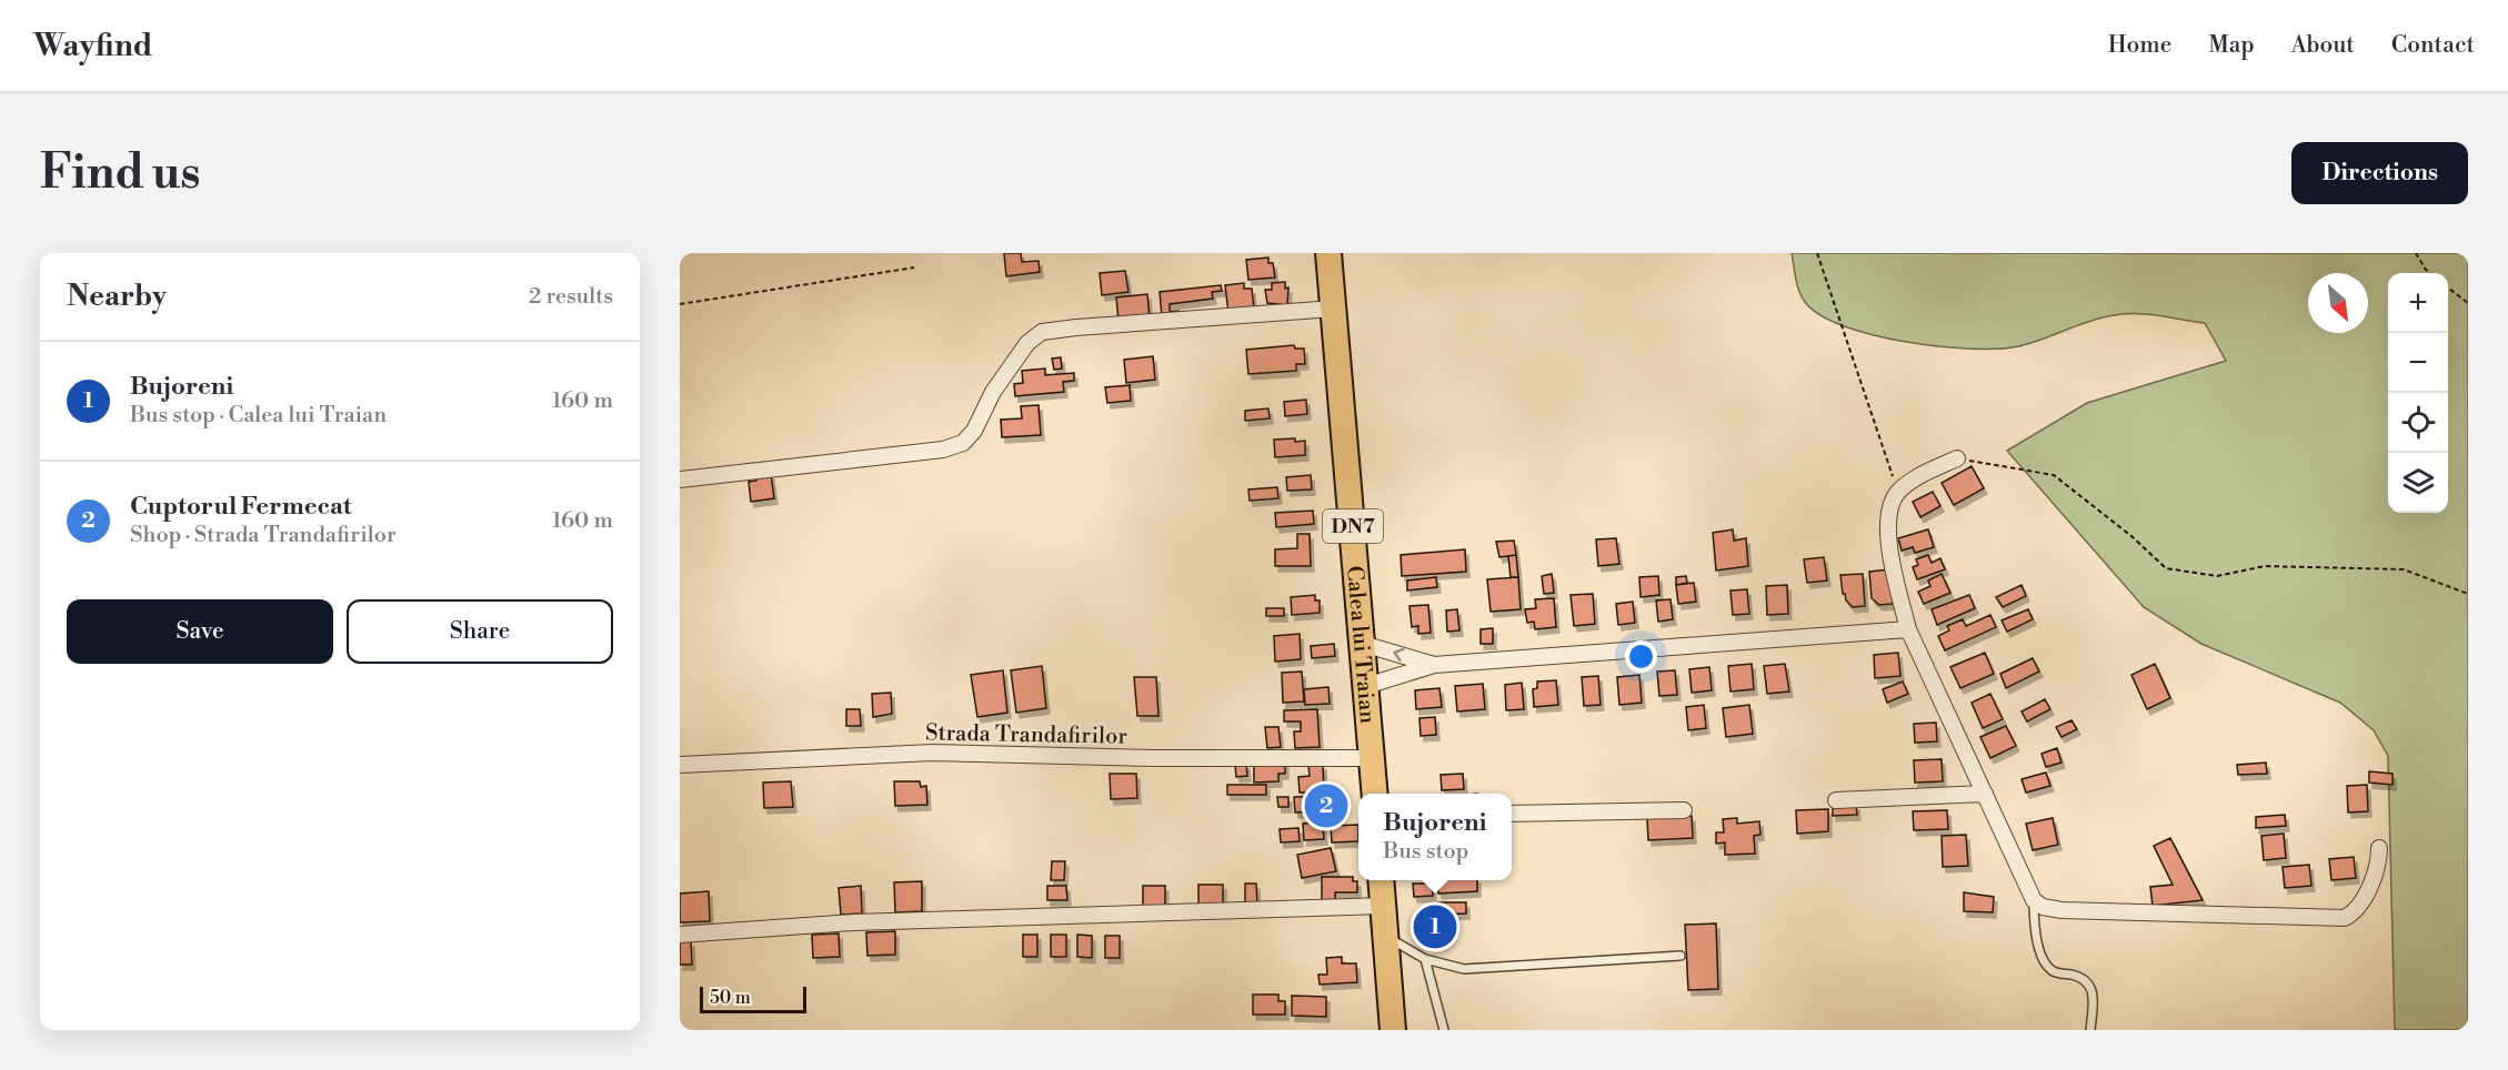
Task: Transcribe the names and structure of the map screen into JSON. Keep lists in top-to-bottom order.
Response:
{
  "streets": {
    "highway": ["DN7", "Calea lui Traian"],
    "street": ["Strada Trandafirilor"]
  },
  "crossings": [
    ["Calea lui Traian", "Strada Trandafirilor"]
  ],
  "scale_bar": "50 m",
  "north": "bottom right",
  "page": {
    "header": "Wayfind",
    "nav": [
      "Home",
      "Map",
      "About",
      "Contact"
    ],
    "buttons": [
      "Directions",
      ["Save", "Share"]
    ],
    "title": "Find us",
    "heading": ["Nearby", "2 results"],
    "map_buttons": ["+", "−"],
    "list": [
      {
        "mark": "1",
        "name": "Bujoreni",
        "note": "Bus stop · Calea lui Traian",
        "value": "160 m"
      },
      {
        "mark": "2",
        "name": "Cuptorul Fermecat",
        "note": "Shop · Strada Trandafirilor",
        "value": "160 m"
      }
    ],
    "pins": ["2", "1"],
    "popup": ["Bujoreni", "Bus stop"],
    "scale": "50 m"
  }
}
